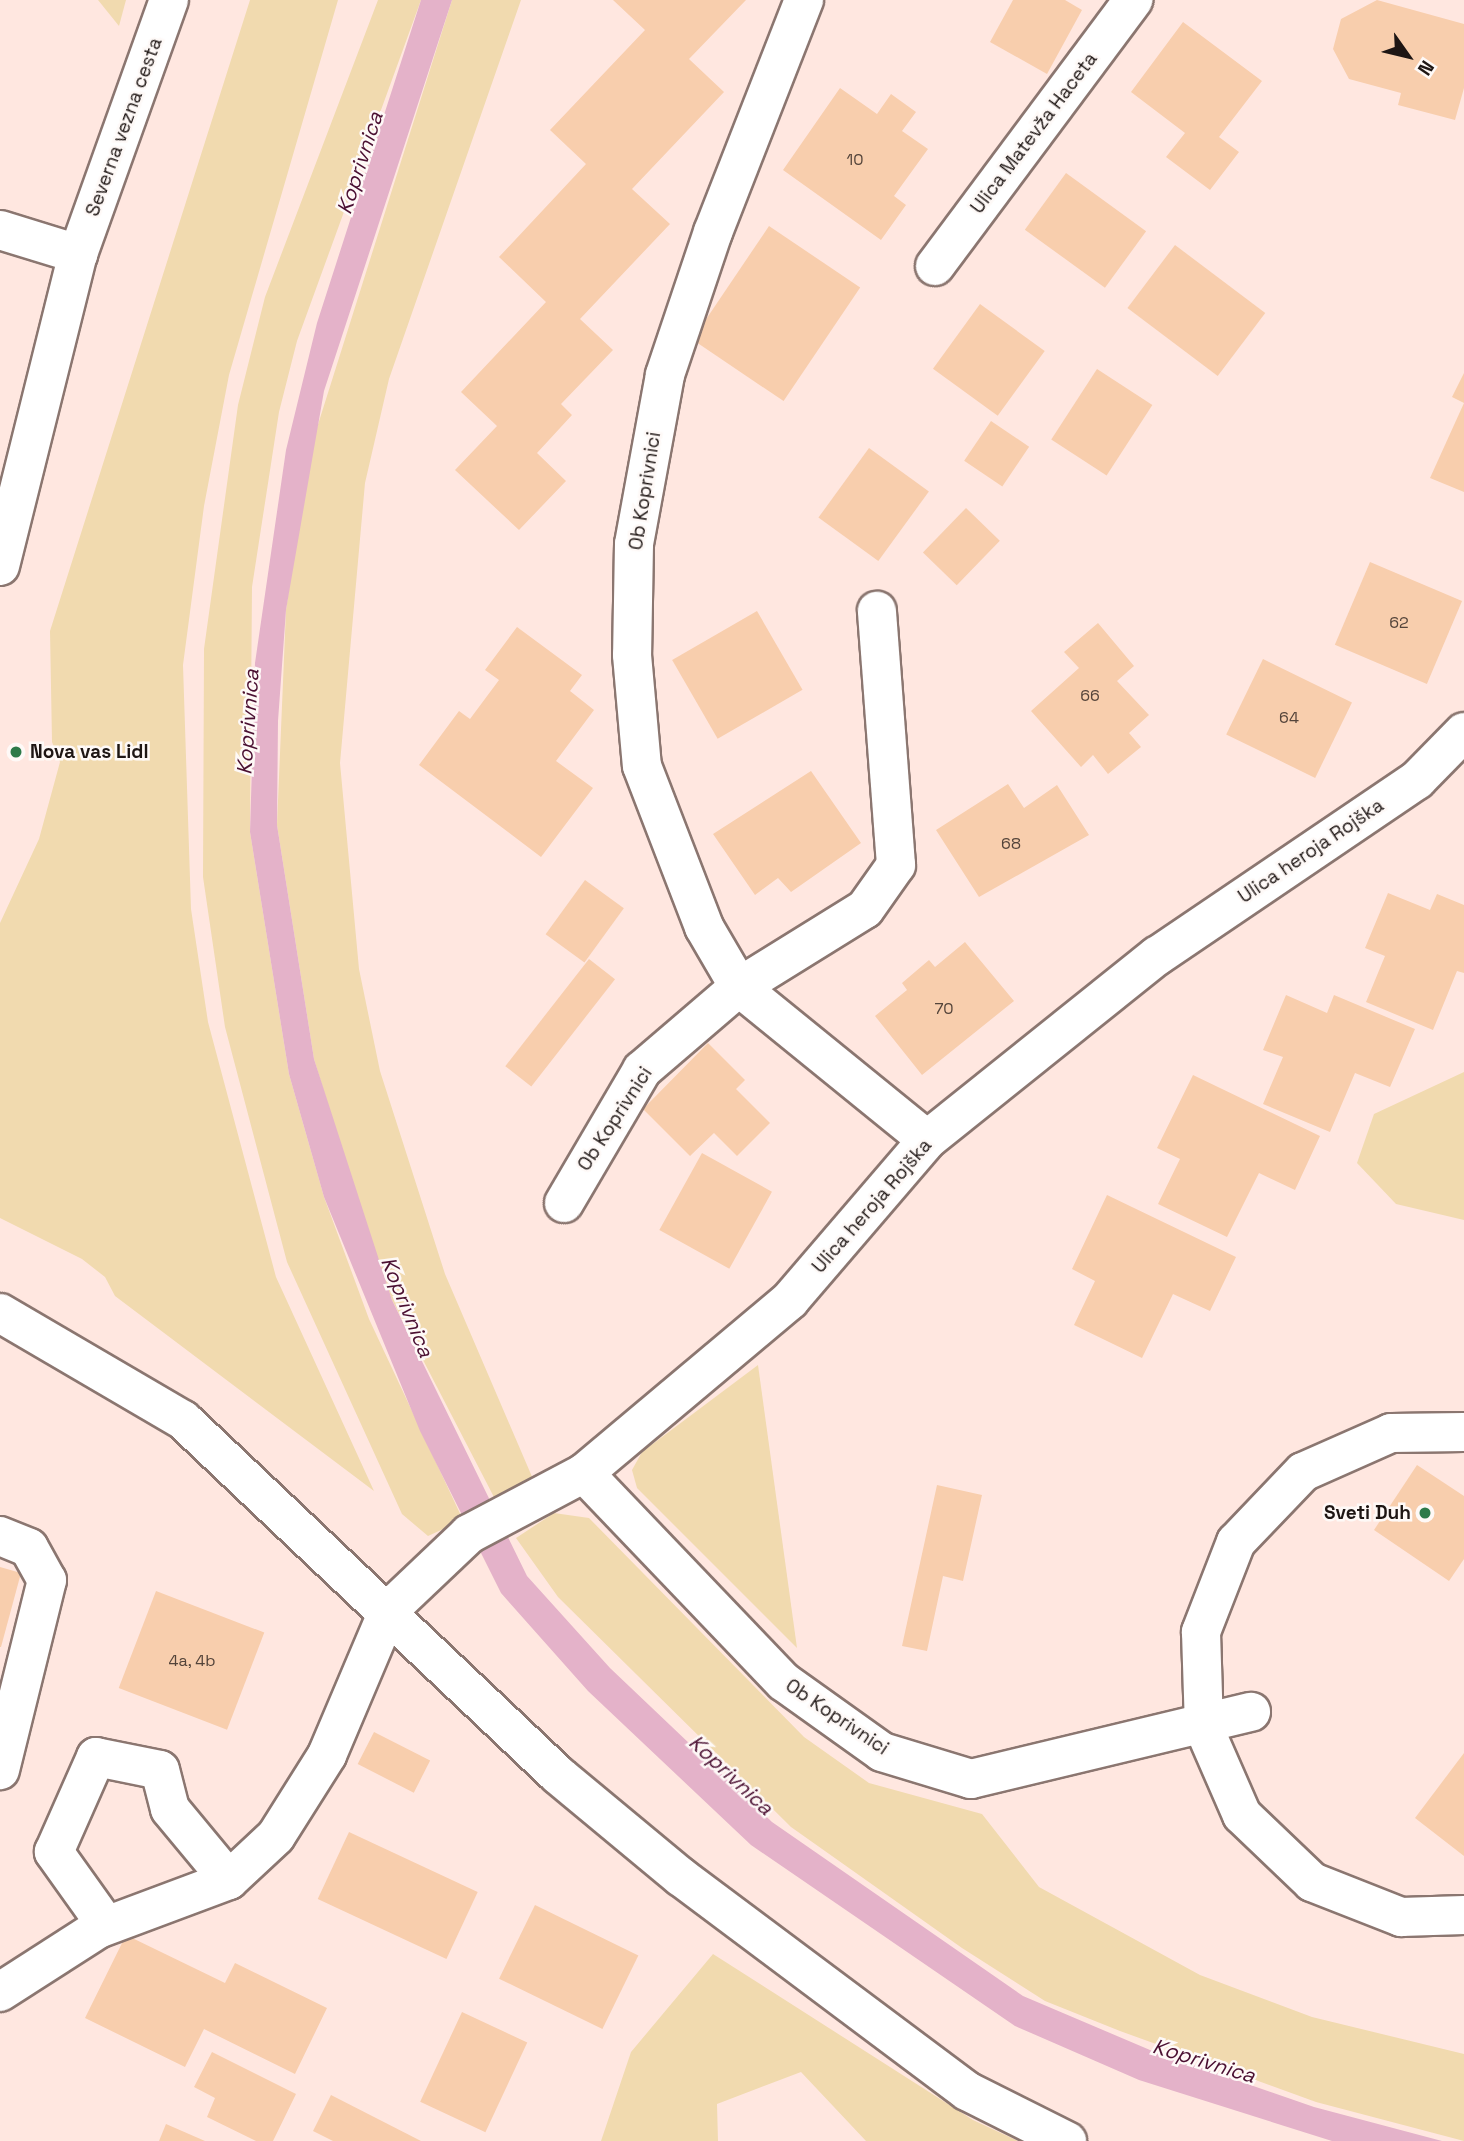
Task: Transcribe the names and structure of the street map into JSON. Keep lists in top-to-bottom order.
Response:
{
  "streets": {
    "street": [
      "Severna vezna cesta",
      "Ulica Matevža Haceta",
      "Ob Koprivnici",
      "Ulica heroja Rojška"
    ]
  },
  "crossings": [
    ["Ob Koprivnici", "Ulica heroja Rojška"]
  ],
  "water": ["Koprivnica"],
  "places": ["Nova vas Lidl", "Sveti Duh"],
  "house_numbers": [
    "10",
    "62",
    "66",
    "64",
    "68",
    "70",
    "4a, 4b"
  ],
  "north": "bottom right"
}
